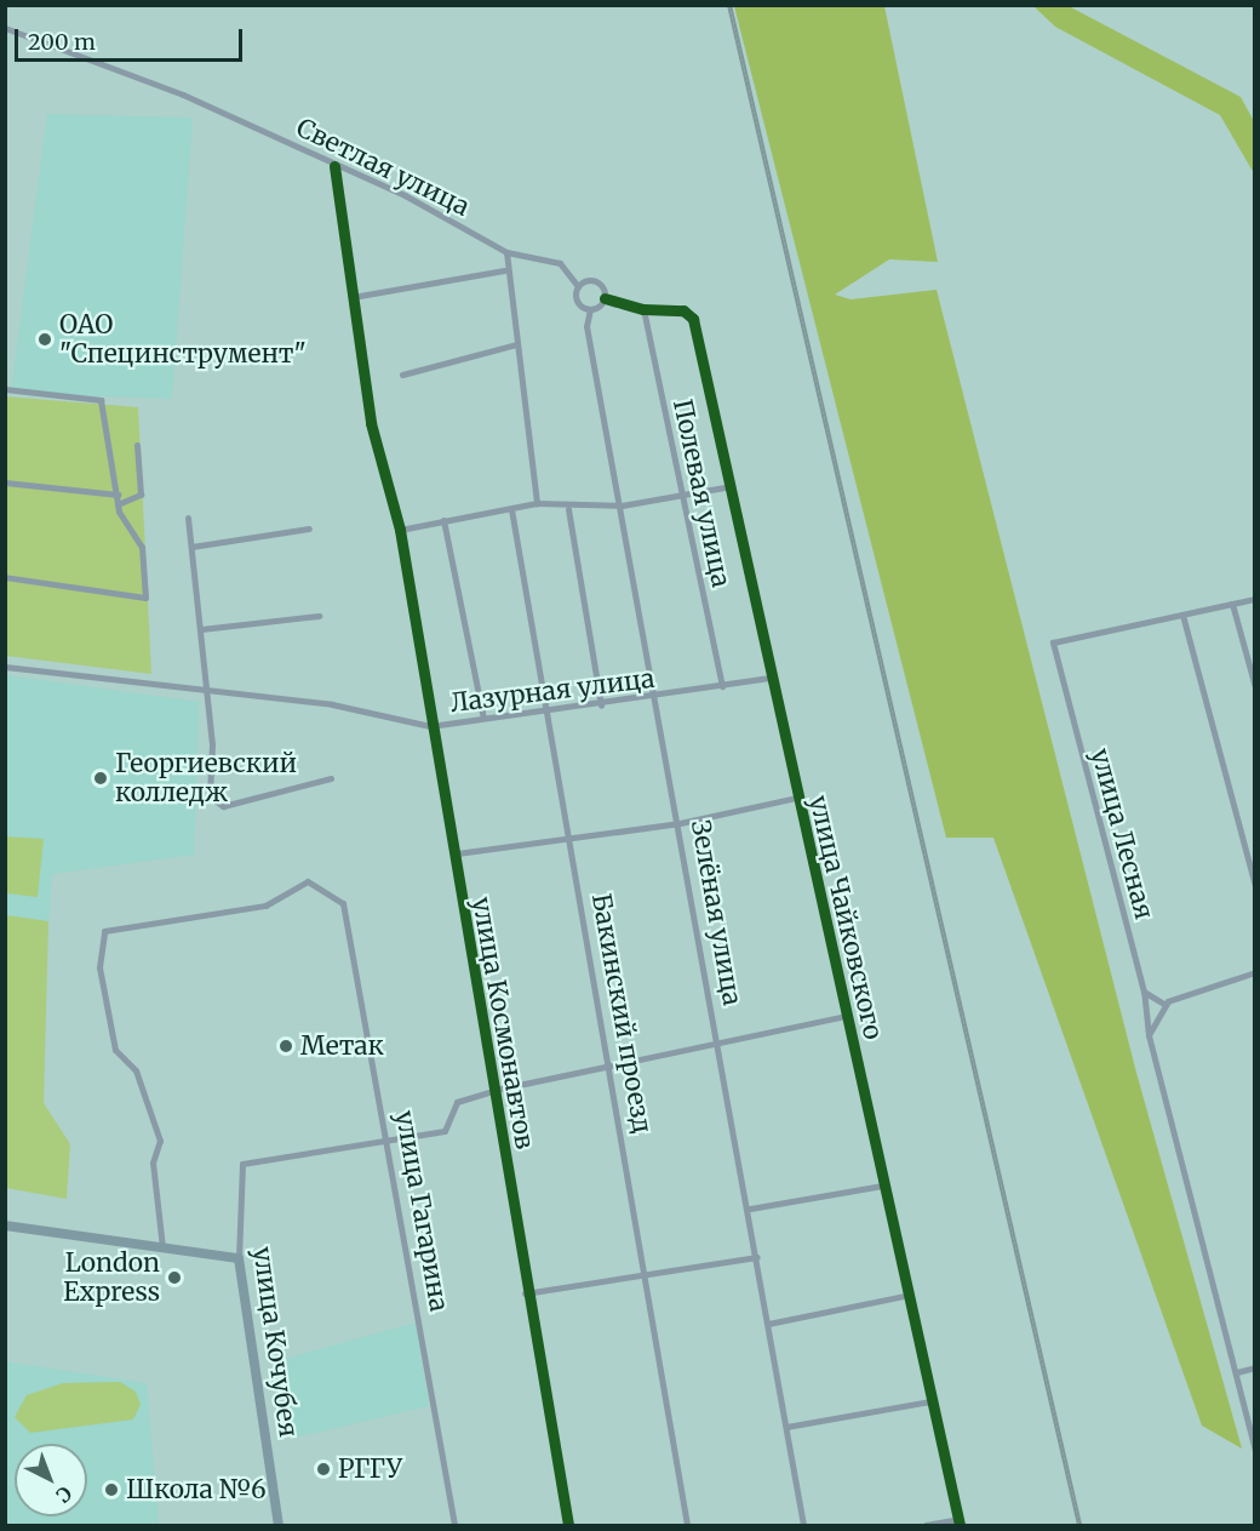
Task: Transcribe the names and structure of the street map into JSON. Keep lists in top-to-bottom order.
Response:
{
  "streets": {
    "main road": ["улица Кочубея"],
    "street": [
      "Светлая улица",
      "Полевая улица",
      "Лазурная улица",
      "улица Лесная",
      "Зелёная улица",
      "улица Чайковского",
      "Бакинский проезд",
      "улица Космонавтов",
      "улица Гагарина"
    ]
  },
  "crossings": [
    ["Светлая улица", "Зелёная улица"],
    ["Светлая улица", "улица Космонавтов"],
    ["Полевая улица", "Лазурная улица"],
    ["Полевая улица", "улица Чайковского"],
    ["Лазурная улица", "Зелёная улица"],
    ["Лазурная улица", "улица Чайковского"],
    ["Лазурная улица", "Бакинский проезд"],
    ["Лазурная улица", "улица Космонавтов"],
    ["улица Гагарина", "улица Кочубея"]
  ],
  "places": [
    "ОАО \"Специнструмент\"",
    "Георгиевский колледж",
    "Метак",
    "London Express",
    "РГГУ",
    "Школа №6"
  ],
  "scale_bar": "200 m",
  "north": "bottom right"
}
